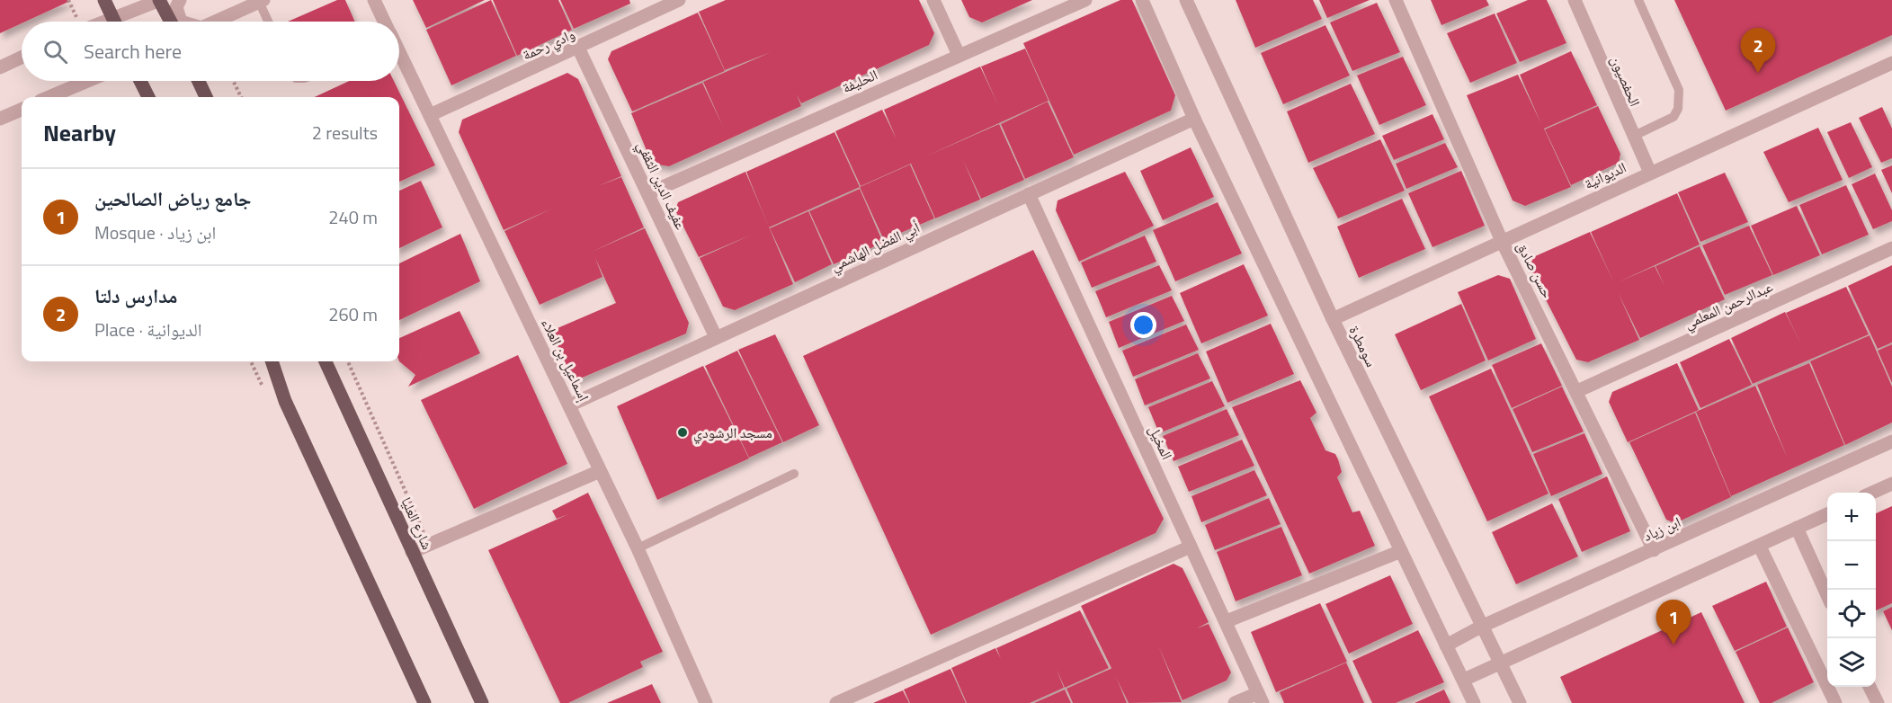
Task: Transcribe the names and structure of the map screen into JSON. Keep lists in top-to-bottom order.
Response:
{
  "streets": {
    "main road": ["شارع العليا"],
    "street": [
      "وادي رحمة",
      "الحليفة",
      "الحفصيون",
      "الديوانية",
      "عفيف الدين الثقفي",
      "أبي الفضل الهاشمي",
      "حسن صادق",
      "عبدالرحمن المعلمي",
      "سومطرة",
      "إسماعيل بن العلاء",
      "المخيل",
      "ابن زياد"
    ]
  },
  "crossings": [
    ["وادي رحمة", "عفيف الدين الثقفي"],
    ["وادي رحمة", "إسماعيل بن العلاء"],
    ["الحليفة", "عفيف الدين الثقفي"],
    ["الحفصيون", "الديوانية"],
    ["الديوانية", "حسن صادق"],
    ["الديوانية", "سومطرة"],
    ["عفيف الدين الثقفي", "أبي الفضل الهاشمي"],
    ["أبي الفضل الهاشمي", "إسماعيل بن العلاء"],
    ["أبي الفضل الهاشمي", "المخيل"],
    ["حسن صادق", "عبدالرحمن المعلمي"],
    ["حسن صادق", "ابن زياد"],
    ["سومطرة", "ابن زياد"]
  ],
  "places": ["مسجد الرشودي"],
  "page": {
    "search": "Search here",
    "pins": ["2", "1"],
    "heading": ["Nearby", "2 results"],
    "list": [
      {
        "mark": "1",
        "name": "جامع رياض الصالحين",
        "note": "Mosque · ابن زياد",
        "value": "240 m"
      },
      {
        "mark": "2",
        "name": "مدارس دلتا",
        "note": "Place · الديوانية",
        "value": "260 m"
      }
    ],
    "map_buttons": ["+", "−"]
  }
}
